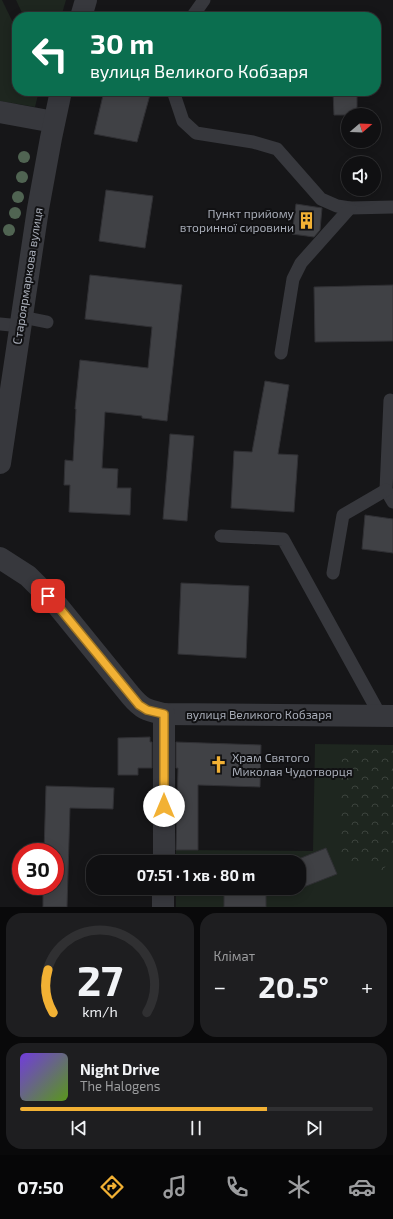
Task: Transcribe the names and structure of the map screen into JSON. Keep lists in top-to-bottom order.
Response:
{
  "streets": {
    "street": ["Староярмаркова вулиця", "вулиця Великого Кобзаря"]
  },
  "places": {
    "building": ["Пункт прийому вторинної сировини"],
    "church": ["Храм Святого Миколая Чудотворця"]
  },
  "north": "right",
  "page": {
    "turn": ["30 m", "вулиця Великого Кобзаря"],
    "limit": "30",
    "trip": "07:51 · 1 хв · 80 m",
    "tile": "Клімат",
    "heat": ["−", "20.5°", "+"],
    "song": ["Night Drive", "The Halogens"],
    "tabs": "07:50",
    "gauge": ["27", "km/h"]
  }
}
